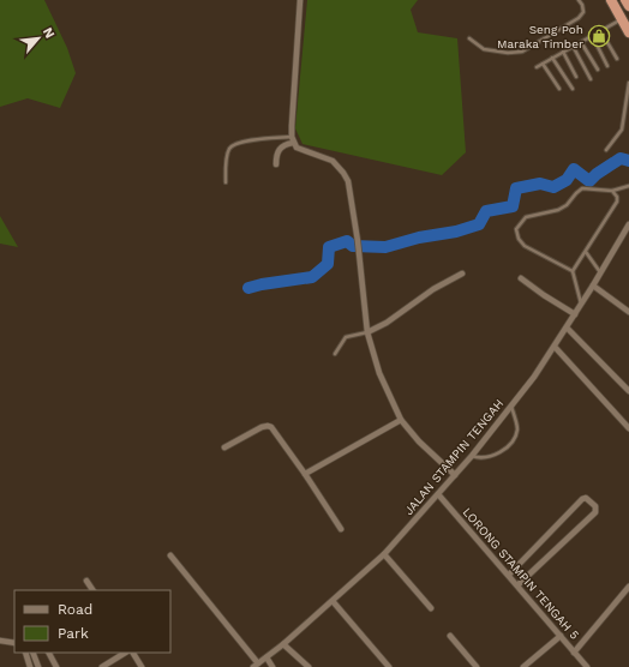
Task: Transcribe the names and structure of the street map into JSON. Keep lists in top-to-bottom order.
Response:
{
  "streets": {
    "street": ["JALAN STAMPIN TENGAH", "LORONG STAMPIN TENGAH 5"]
  },
  "crossings": [
    ["JALAN STAMPIN TENGAH", "LORONG STAMPIN TENGAH 5"]
  ],
  "places": {
    "shop": ["Seng Poh Maraka Timber"]
  },
  "legend": ["Road", "Park"],
  "north": "top right"
}
